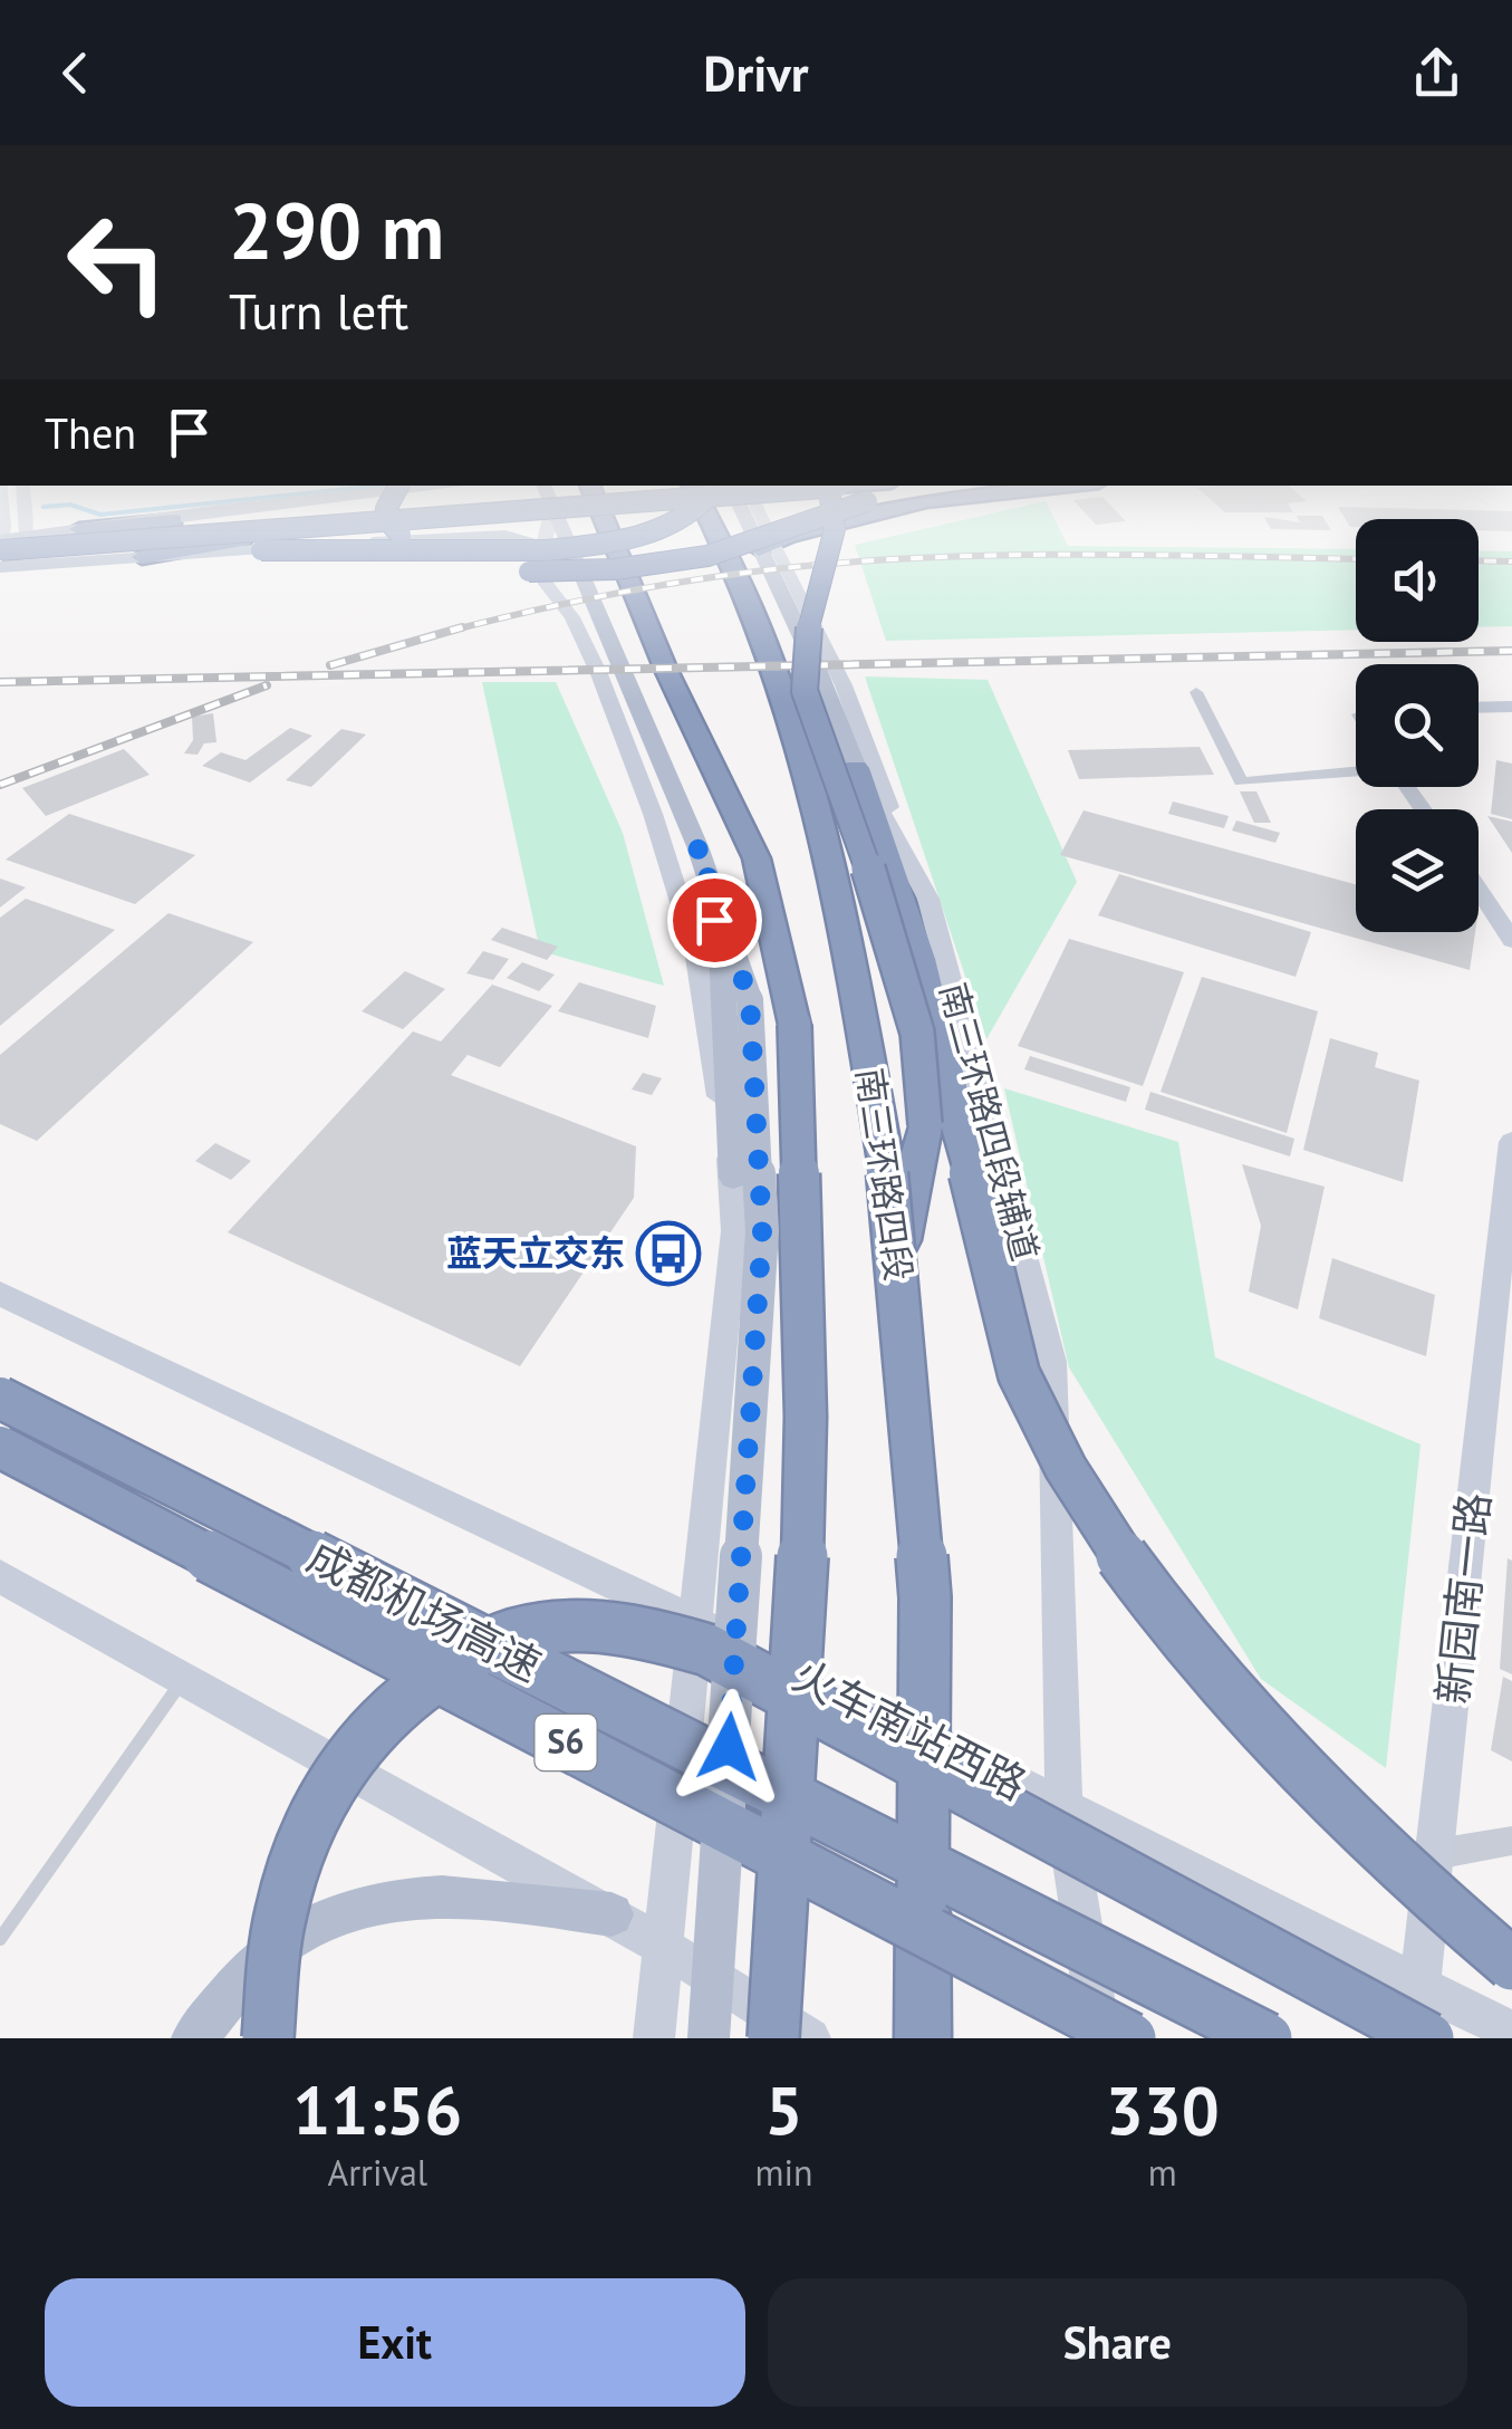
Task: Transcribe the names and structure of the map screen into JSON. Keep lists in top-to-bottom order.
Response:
{
  "streets": {
    "highway": ["南三环路四段", "成都机场高速", "S6"],
    "main road": ["南三环路四段辅道", "新园南一路", "火车南站西路"]
  },
  "crossings": [
    ["南三环路四段辅道", "火车南站西路"],
    ["新园南一路", "火车南站西路"]
  ],
  "places": {
    "bus stop": ["蓝天立交东"]
  },
  "page": {
    "header": "Drivr",
    "turn": ["290 m", "Turn left"],
    "then": "Then",
    "eta": [
      "11:56",
      "Arrival",
      "5",
      "min",
      "330",
      "m"
    ],
    "buttons": ["Exit", "Share"]
  }
}
